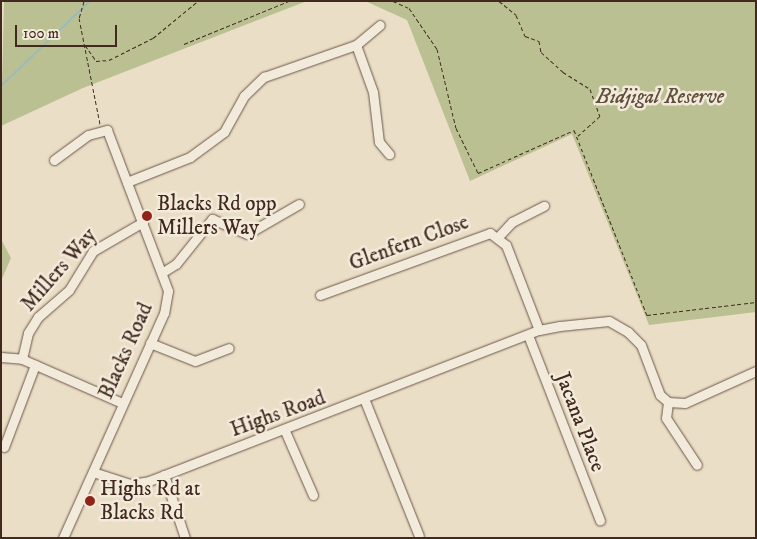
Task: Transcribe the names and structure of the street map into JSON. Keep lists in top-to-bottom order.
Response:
{
  "streets": {
    "street": [
      "Glenfern Close",
      "Millers Way",
      "Blacks Road",
      "Highs Road",
      "Jacana Place"
    ]
  },
  "crossings": [
    ["Glenfern Close", "Highs Road"],
    ["Millers Way", "Blacks Road"],
    ["Blacks Road", "Highs Road"],
    ["Highs Road", "Jacana Place"]
  ],
  "parks": ["Bidjigal Reserve"],
  "places": ["Blacks Rd opp Millers Way", "Highs Rd at Blacks Rd"],
  "scale_bar": "100 m"
}
